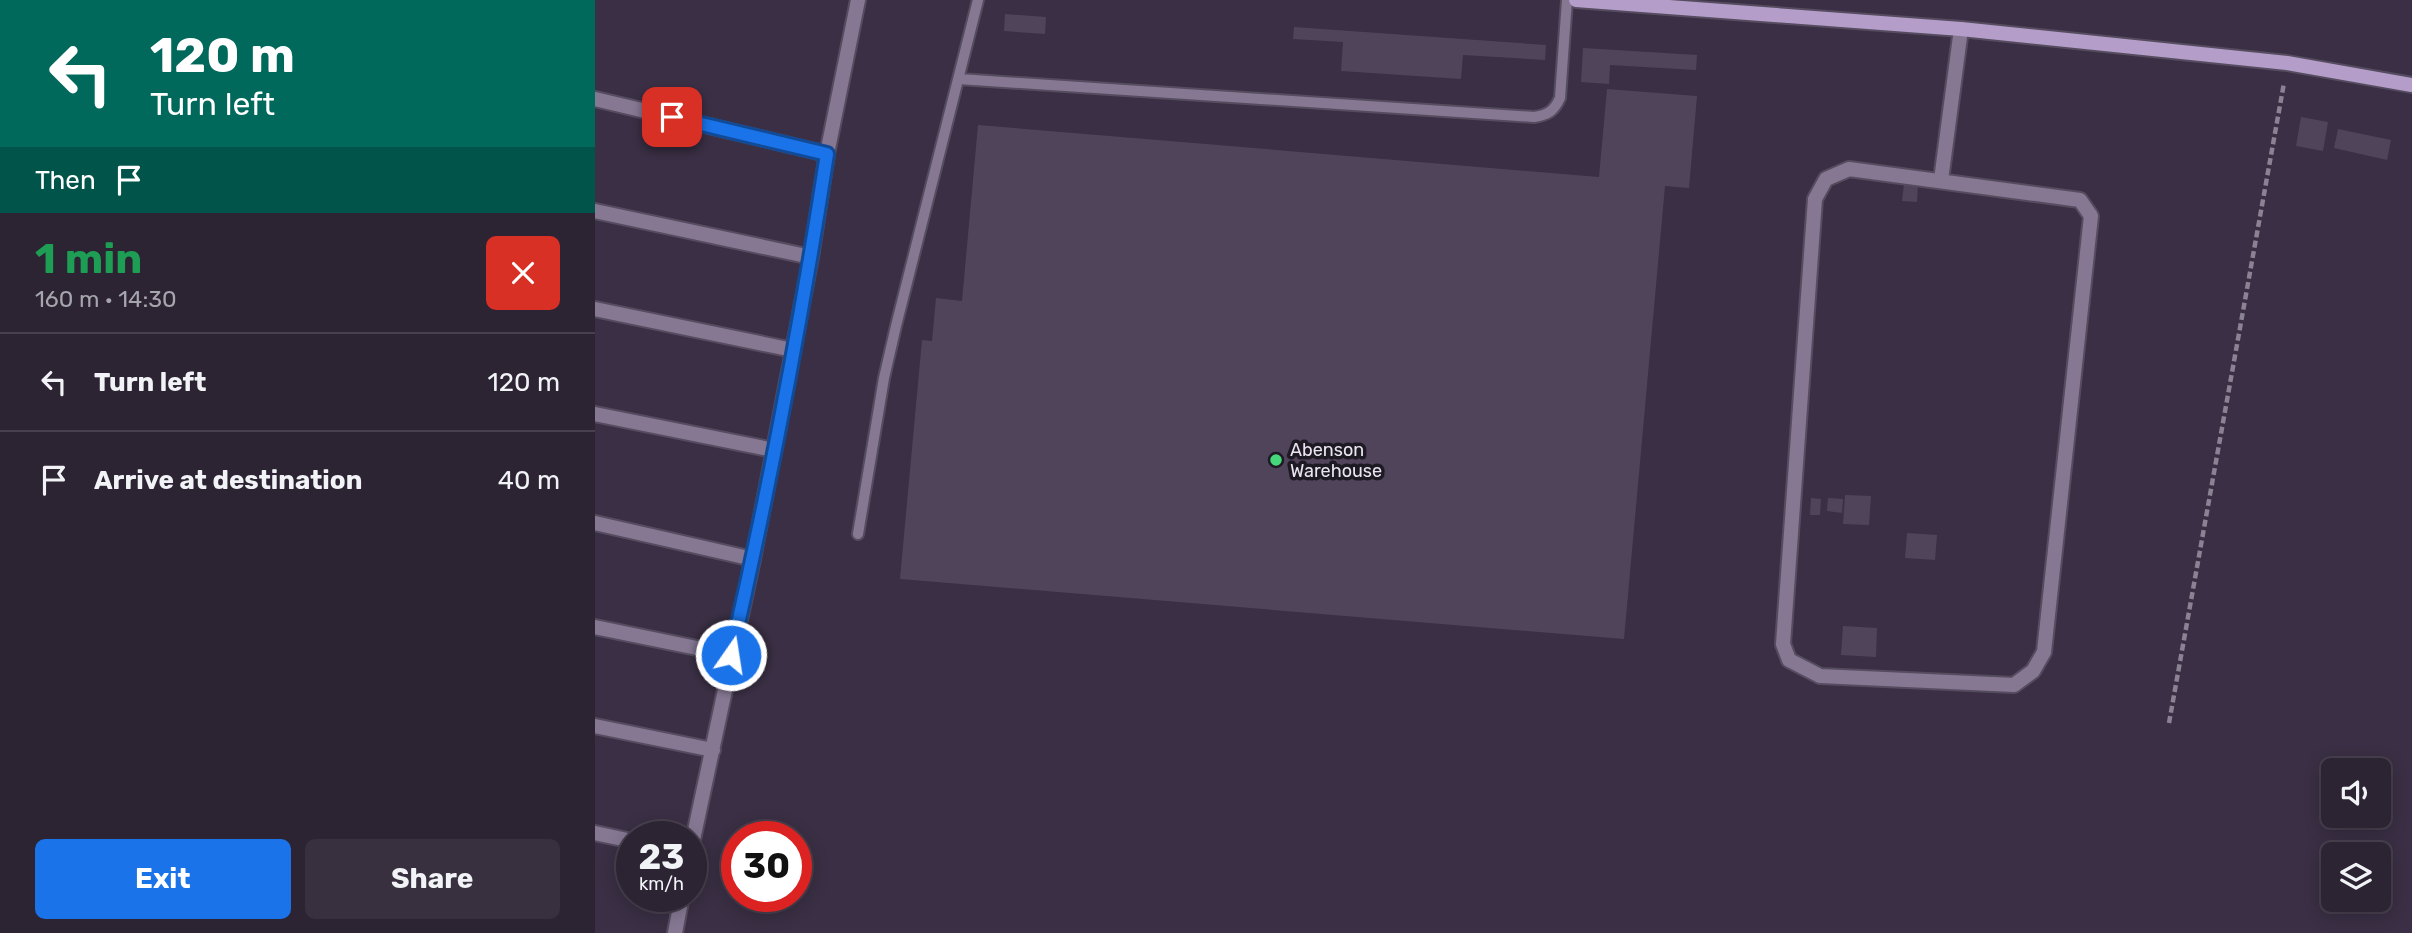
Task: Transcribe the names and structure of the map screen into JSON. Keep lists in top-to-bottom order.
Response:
{
  "places": ["Abenson Warehouse"],
  "page": {
    "turn": ["120 m", "Turn left"],
    "then": "Then",
    "heading": ["1 min", "160 m · 14:30"],
    "list": [
      {
        "name": "Turn left",
        "value": "120 m"
      },
      {
        "name": "Arrive at destination",
        "value": "40 m"
      }
    ],
    "speed": "23 km/h",
    "limit": "30",
    "buttons": ["Exit", "Share"]
  }
}
